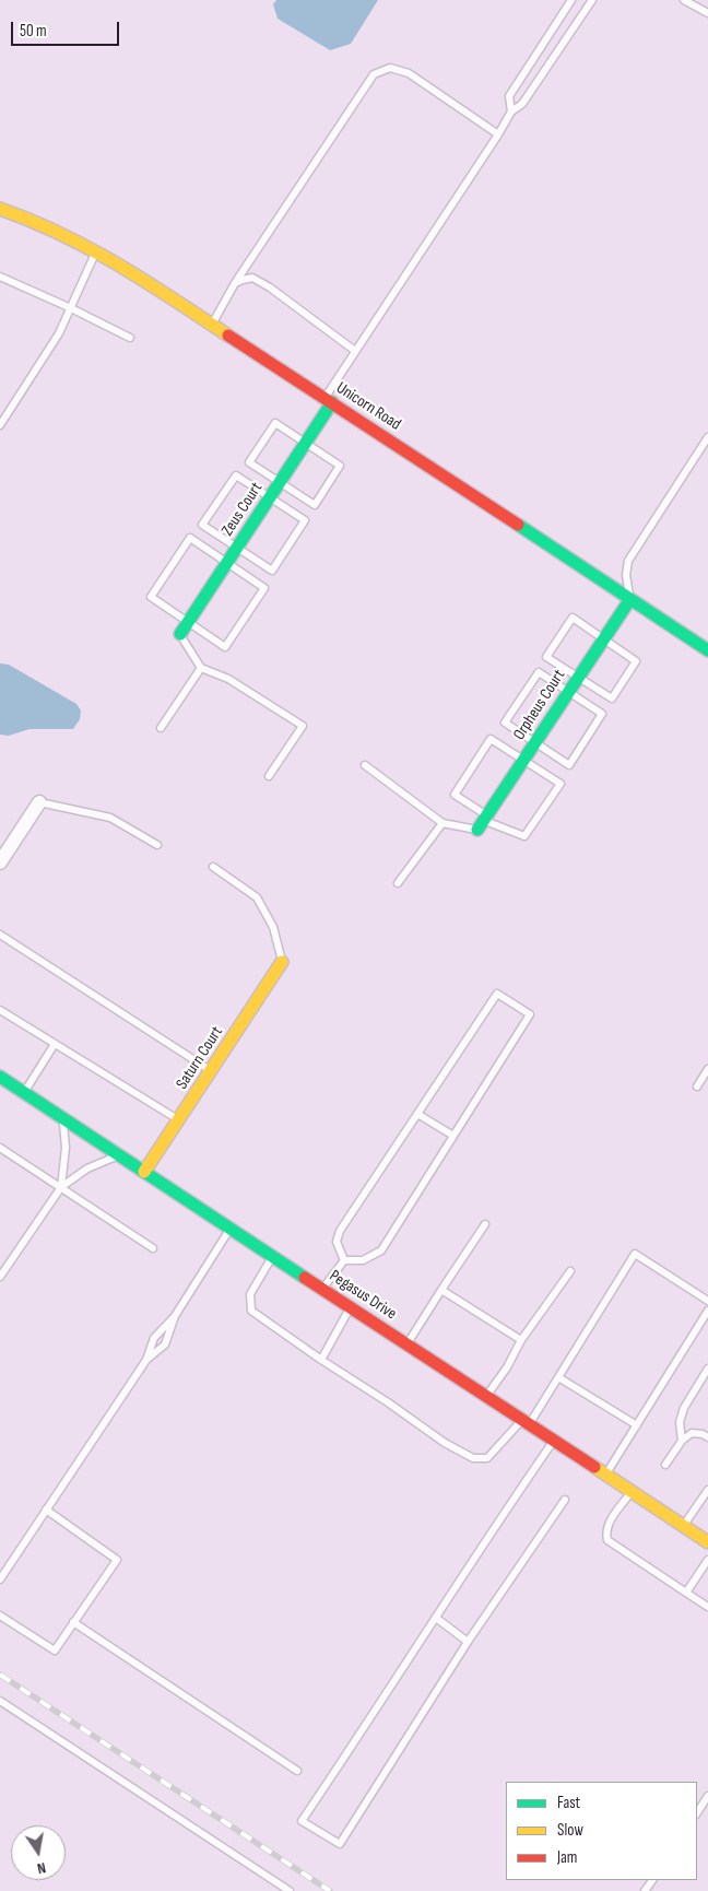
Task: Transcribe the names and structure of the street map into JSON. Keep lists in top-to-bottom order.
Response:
{
  "streets": {
    "street": [
      "Unicorn Road",
      "Zeus Court",
      "Orpheus Court",
      "Saturn Court",
      "Pegasus Drive"
    ]
  },
  "crossings": [
    ["Unicorn Road", "Zeus Court"],
    ["Unicorn Road", "Orpheus Court"],
    ["Saturn Court", "Pegasus Drive"]
  ],
  "legend": ["Fast", "Slow", "Jam"],
  "scale_bar": "50 m",
  "north": "bottom"
}
